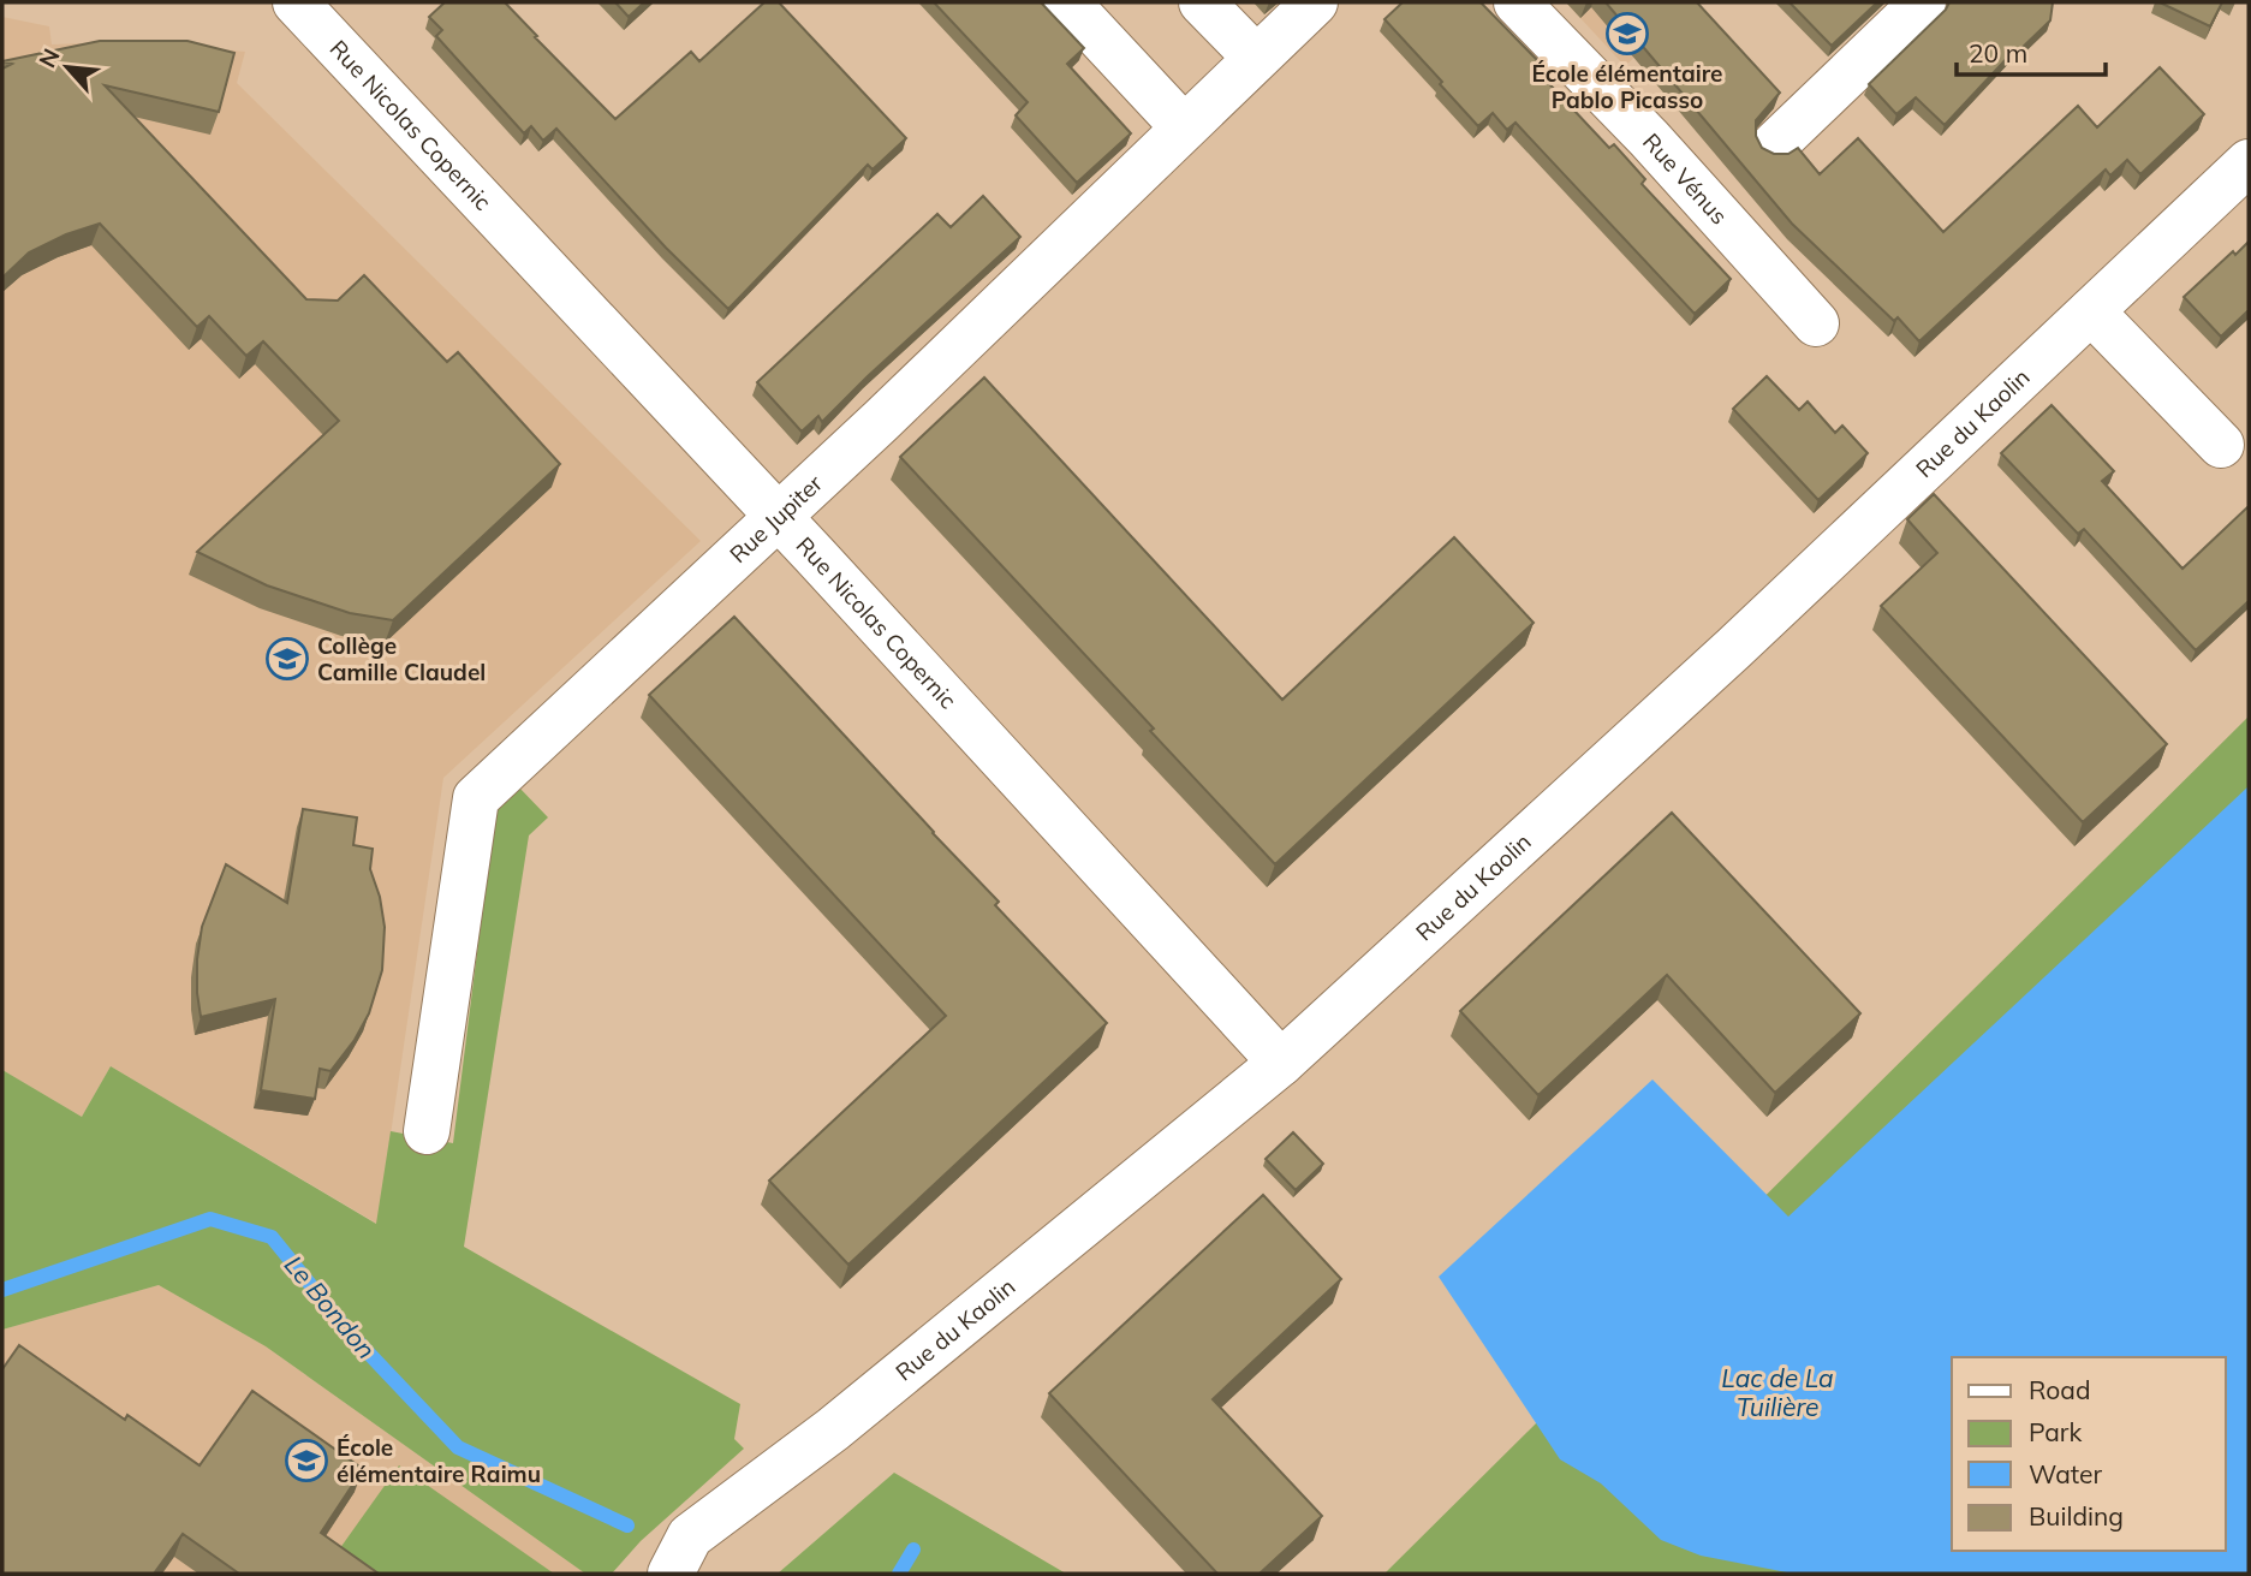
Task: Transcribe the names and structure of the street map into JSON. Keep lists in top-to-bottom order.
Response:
{
  "streets": {
    "street": [
      "Rue Nicolas Copernic",
      "Rue Vénus",
      "Rue du Kaolin",
      "Rue Jupiter"
    ]
  },
  "crossings": [
    ["Rue Nicolas Copernic", "Rue du Kaolin"],
    ["Rue Nicolas Copernic", "Rue Jupiter"]
  ],
  "water": ["Le Bondon", "Lac de La Tuilière"],
  "places": {
    "school or university": ["École élémentaire Pablo Picasso", "Collège Camille Claudel", "École élémentaire Raimu"]
  },
  "legend": [
    "Road",
    "Park",
    "Water",
    "Building"
  ],
  "scale_bar": "20 m",
  "north": "top left"
}
